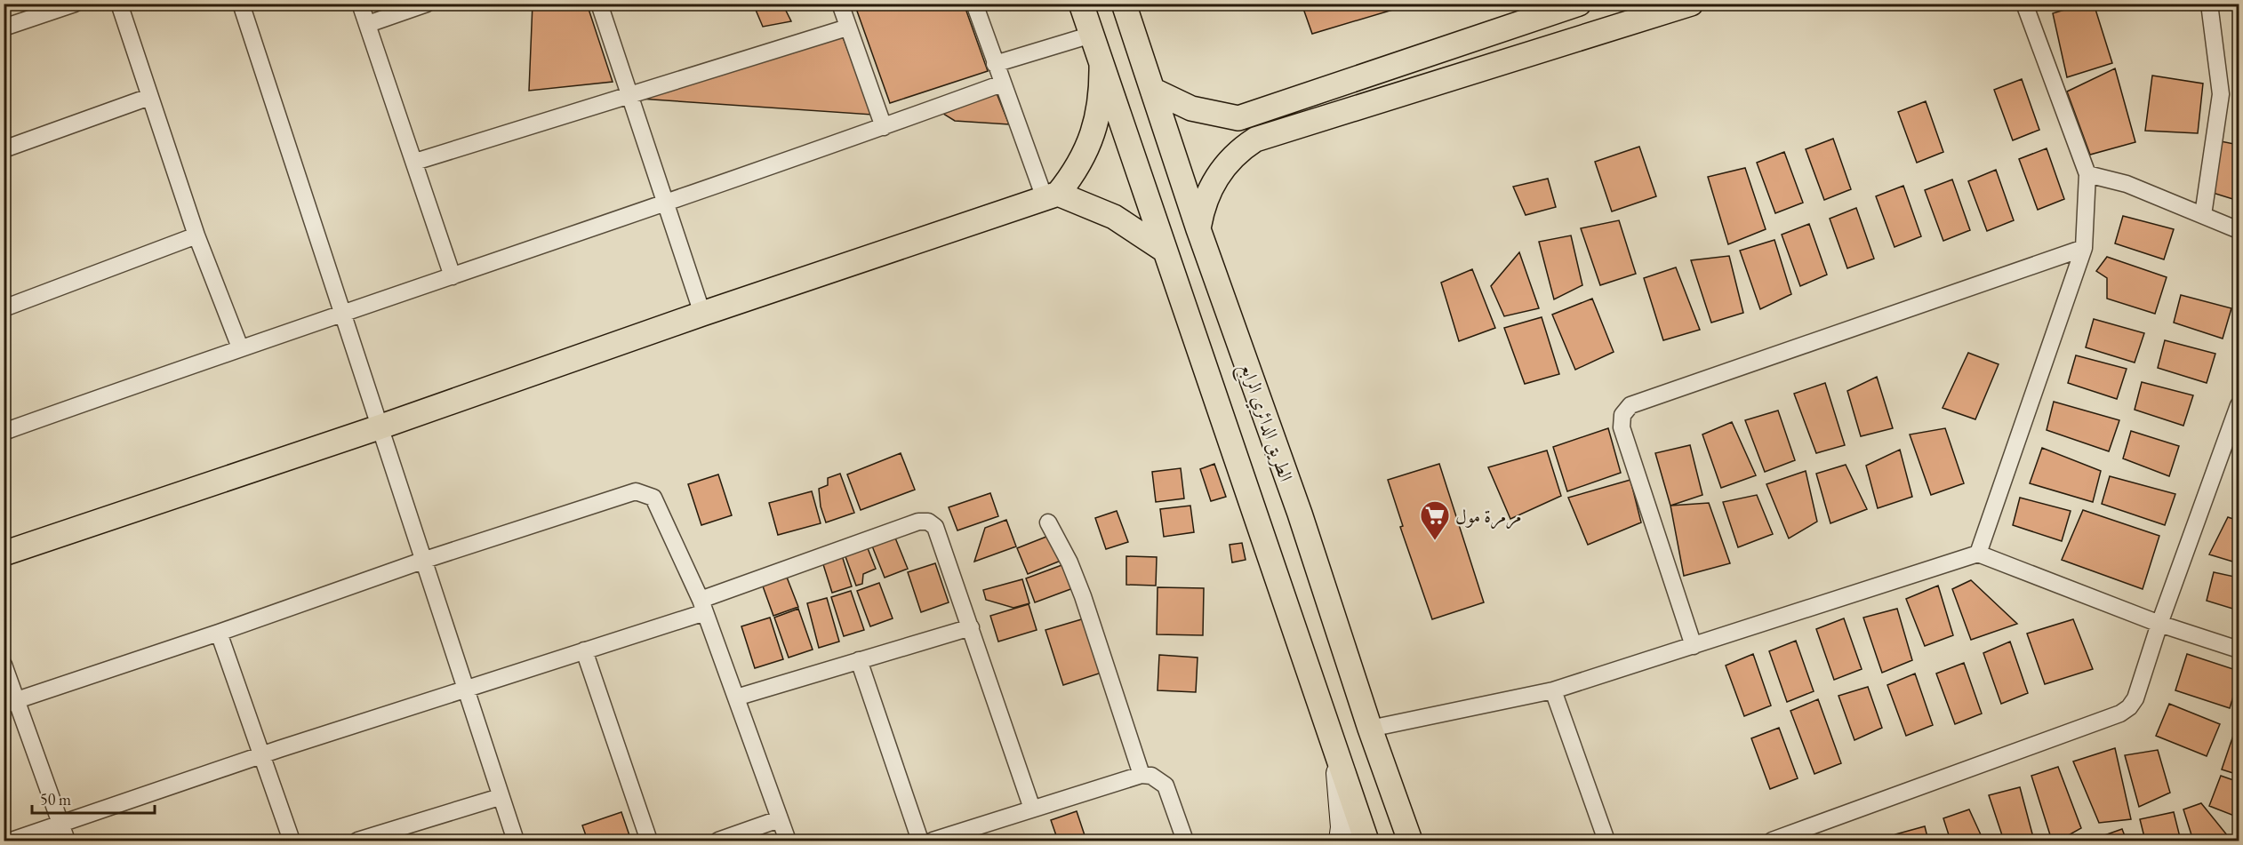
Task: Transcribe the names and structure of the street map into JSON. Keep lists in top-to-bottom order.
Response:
{
  "streets": {
    "main road": ["الطريق الدائري الرابع"]
  },
  "places": {
    "supermarket": ["مرمرة مول"]
  },
  "scale_bar": "50 m"
}
